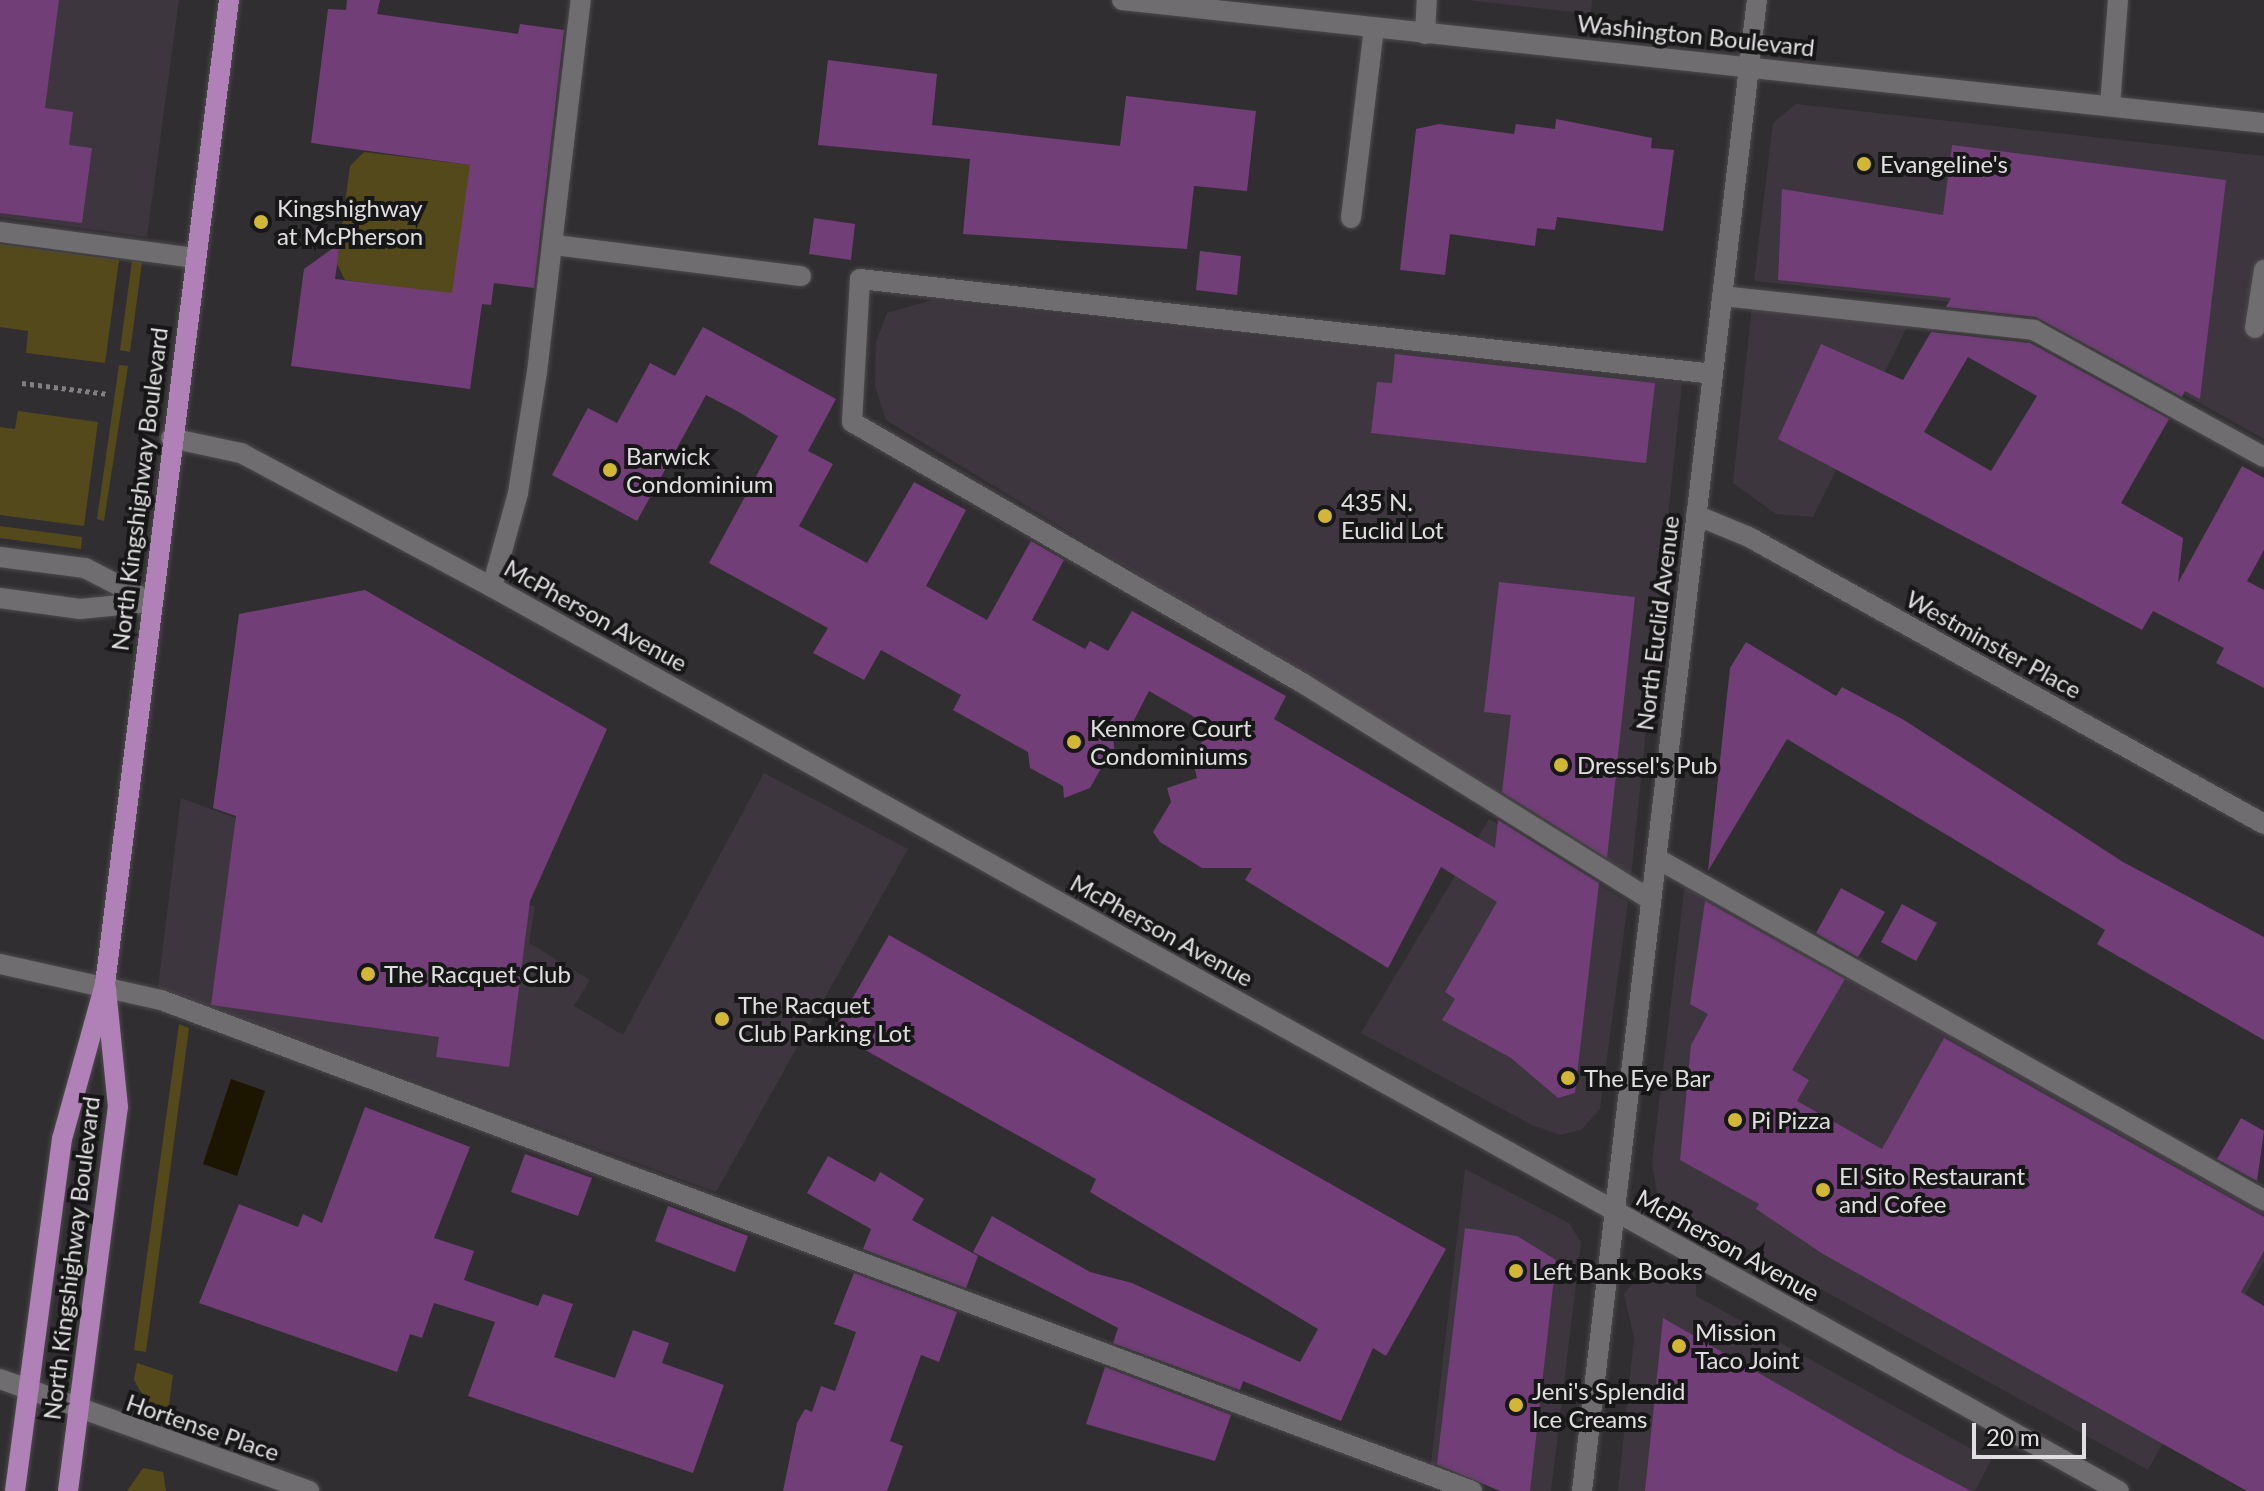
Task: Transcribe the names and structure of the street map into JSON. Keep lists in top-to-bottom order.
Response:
{
  "streets": {
    "main road": ["North Kingshighway Boulevard"],
    "street": [
      "Washington Boulevard",
      "McPherson Avenue",
      "North Euclid Avenue",
      "Westminster Place",
      "Hortense Place"
    ]
  },
  "crossings": [
    ["Washington Boulevard", "North Euclid Avenue"],
    ["North Kingshighway Boulevard", "McPherson Avenue"],
    ["North Kingshighway Boulevard", "Hortense Place"],
    ["McPherson Avenue", "North Euclid Avenue"],
    ["North Euclid Avenue", "Westminster Place"]
  ],
  "places": [
    "Evangeline's",
    "Kingshighway at McPherson",
    "Barwick Condominium",
    "435 N. Euclid Lot",
    "Kenmore Court Condominiums",
    "Dressel's Pub",
    "The Racquet Club",
    "The Racquet Club Parking Lot",
    "The Eye Bar",
    "Pi Pizza",
    "El Sito Restaurant and Cofee",
    "Left Bank Books",
    "Mission Taco Joint",
    "Jeni's Splendid Ice Creams"
  ],
  "scale_bar": "20 m"
}
